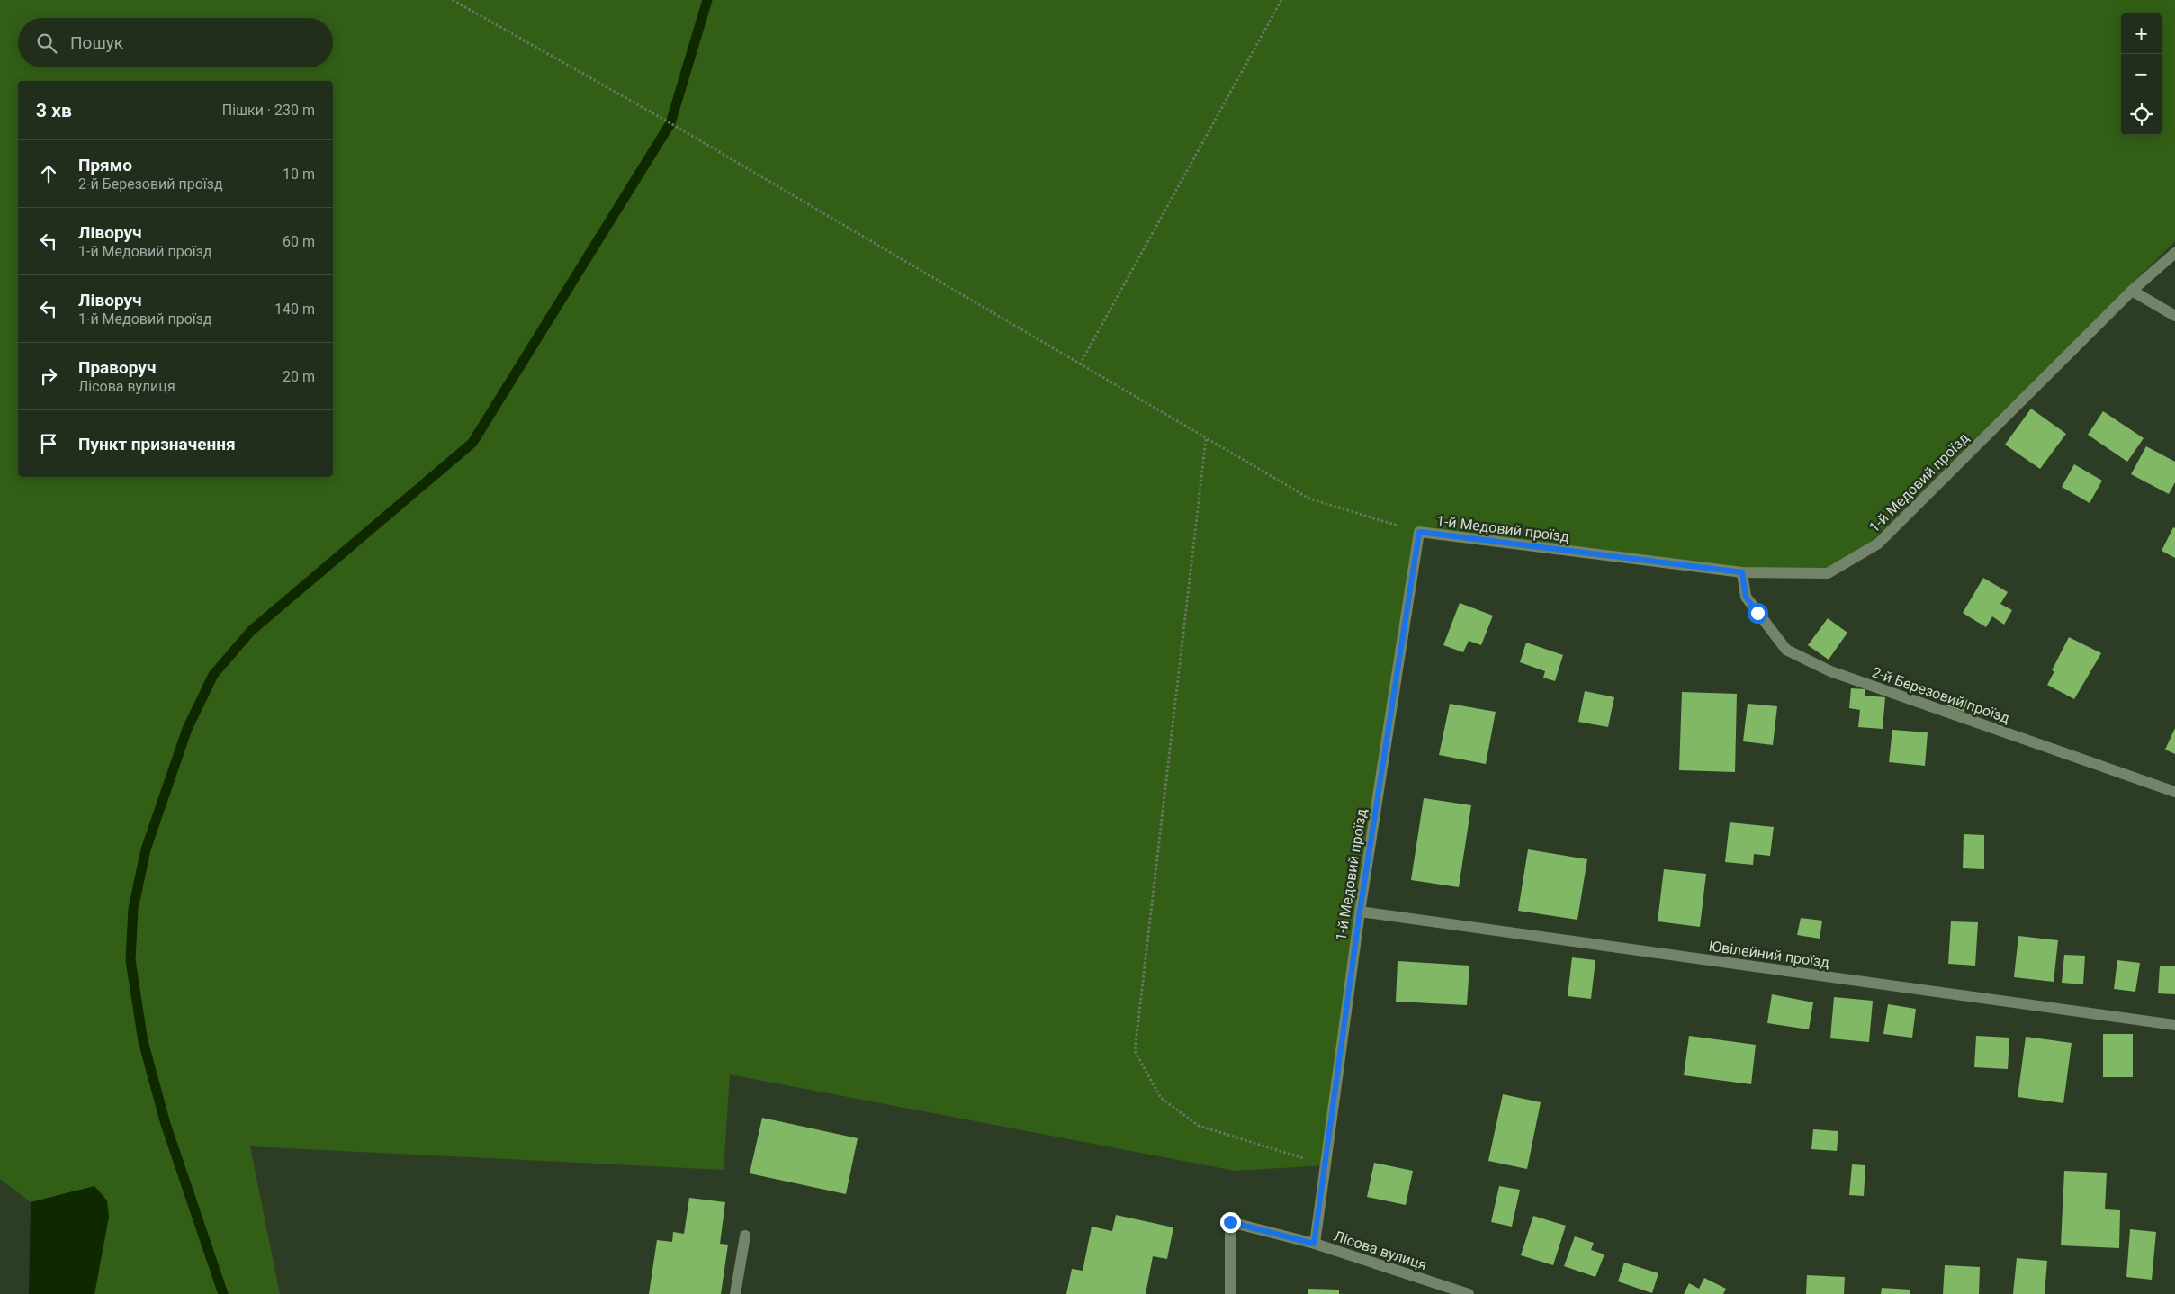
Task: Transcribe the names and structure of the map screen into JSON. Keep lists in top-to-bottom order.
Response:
{
  "streets": {
    "street": [
      "1-й Медовий проїзд",
      "2-й Березовий проїзд",
      "Ювілейний проїзд",
      "Лісова вулиця"
    ]
  },
  "crossings": [
    ["1-й Медовий проїзд", "2-й Березовий проїзд"],
    ["1-й Медовий проїзд", "Ювілейний проїзд"],
    ["1-й Медовий проїзд", "Лісова вулиця"]
  ],
  "page": {
    "map_buttons": ["+", "−"],
    "search": "Пошук",
    "heading": ["3 хв", "Пішки · 230 m"],
    "list": [
      ["Прямо", "2-й Березовий проїзд", "10 m"],
      ["Ліворуч", "1-й Медовий проїзд", "60 m"],
      ["Ліворуч", "1-й Медовий проїзд", "140 m"],
      ["Праворуч", "Лісова вулиця", "20 m"],
      "Пункт призначення"
    ]
  }
}
